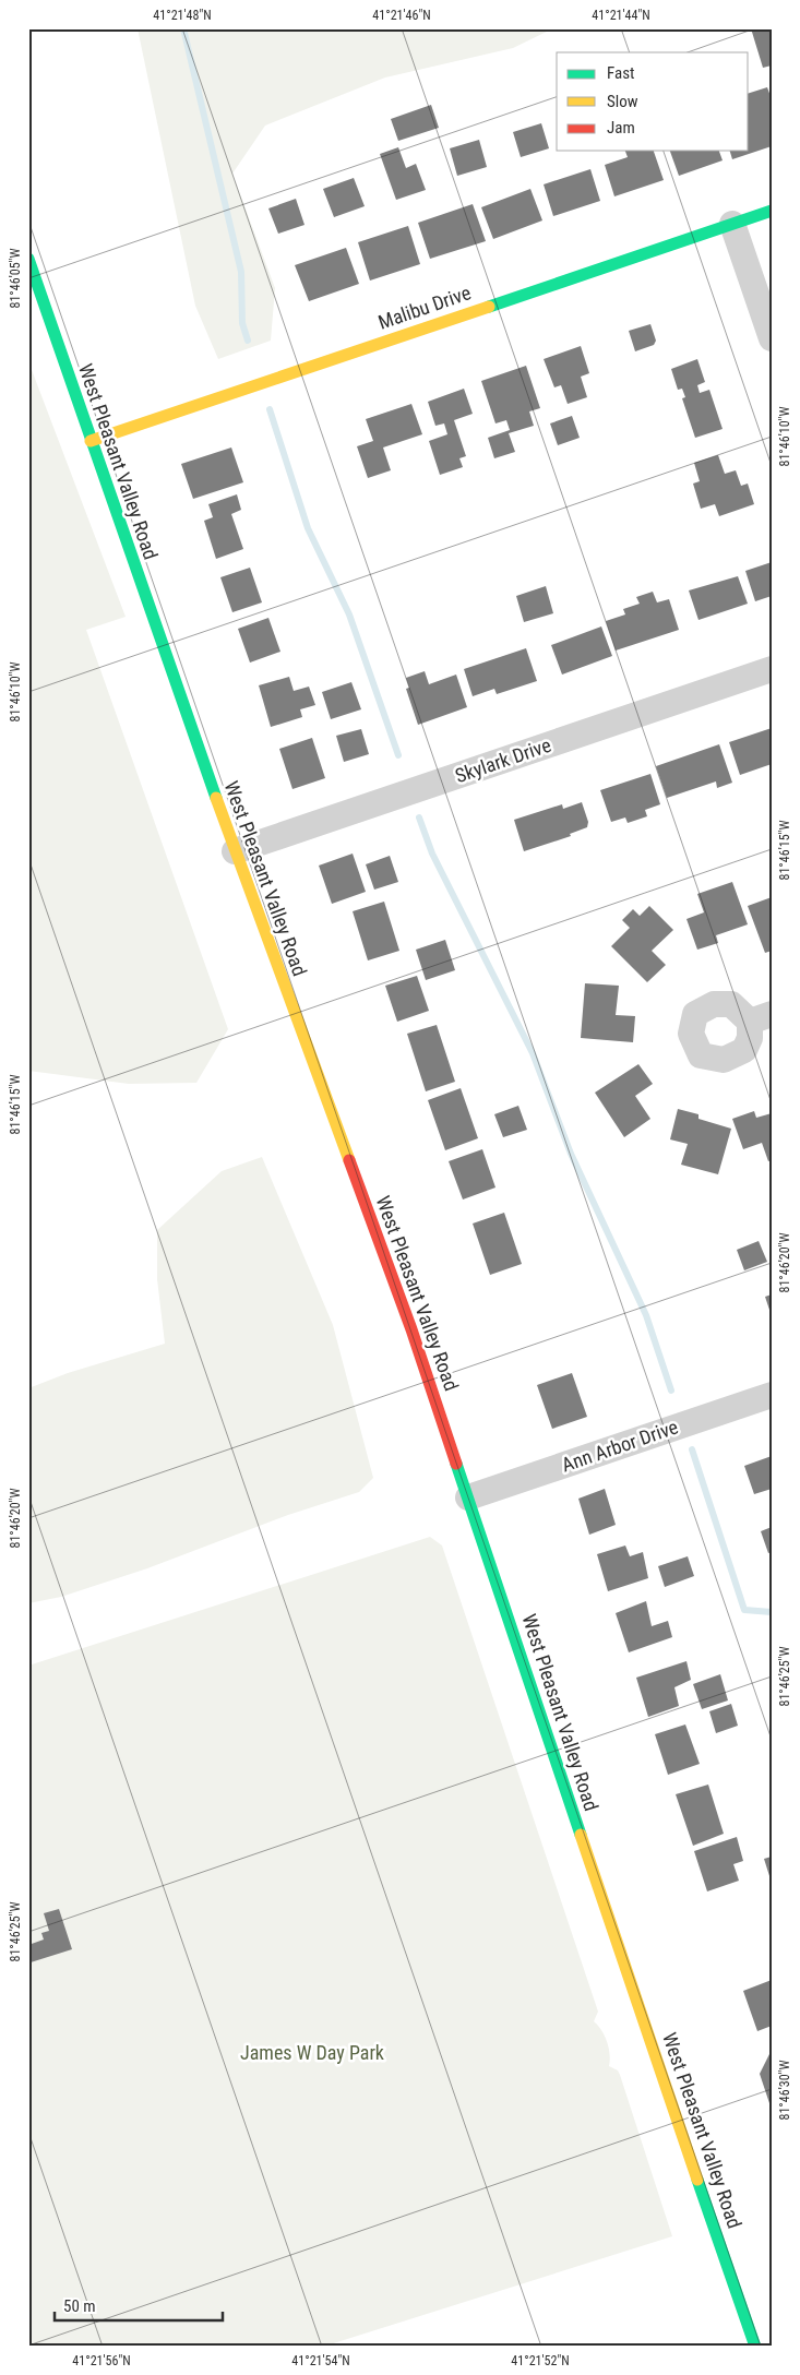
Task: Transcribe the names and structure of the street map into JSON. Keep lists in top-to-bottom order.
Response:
{
  "streets": {
    "main road": ["Malibu Drive", "West Pleasant Valley Road"],
    "street": ["Skylark Drive", "Ann Arbor Drive"]
  },
  "crossings": [
    ["Malibu Drive", "West Pleasant Valley Road"],
    ["West Pleasant Valley Road", "Skylark Drive"],
    ["West Pleasant Valley Road", "Ann Arbor Drive"]
  ],
  "parks": ["James W Day Park"],
  "legend": ["Fast", "Slow", "Jam"],
  "scale_bar": "50 m",
  "coordinates": [
    "41°21'48\"N",
    "41°21'46\"N",
    "41°21'44\"N",
    "81°46'05\"W",
    "81°46'10\"W",
    "81°46'15\"W",
    "81°46'20\"W",
    "81°46'25\"W",
    "81°46'30\"W",
    "41°21'56\"N",
    "41°21'54\"N",
    "41°21'52\"N"
  ]
}
